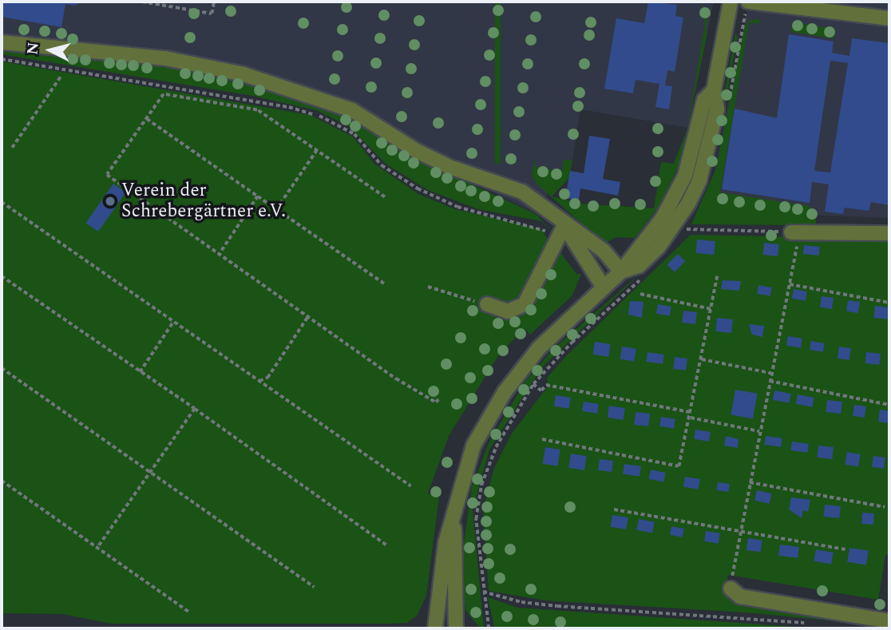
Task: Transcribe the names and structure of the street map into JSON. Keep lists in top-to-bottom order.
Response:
{
  "places": ["Verein der Schrebergärtner e.V."],
  "north": "left"
}
